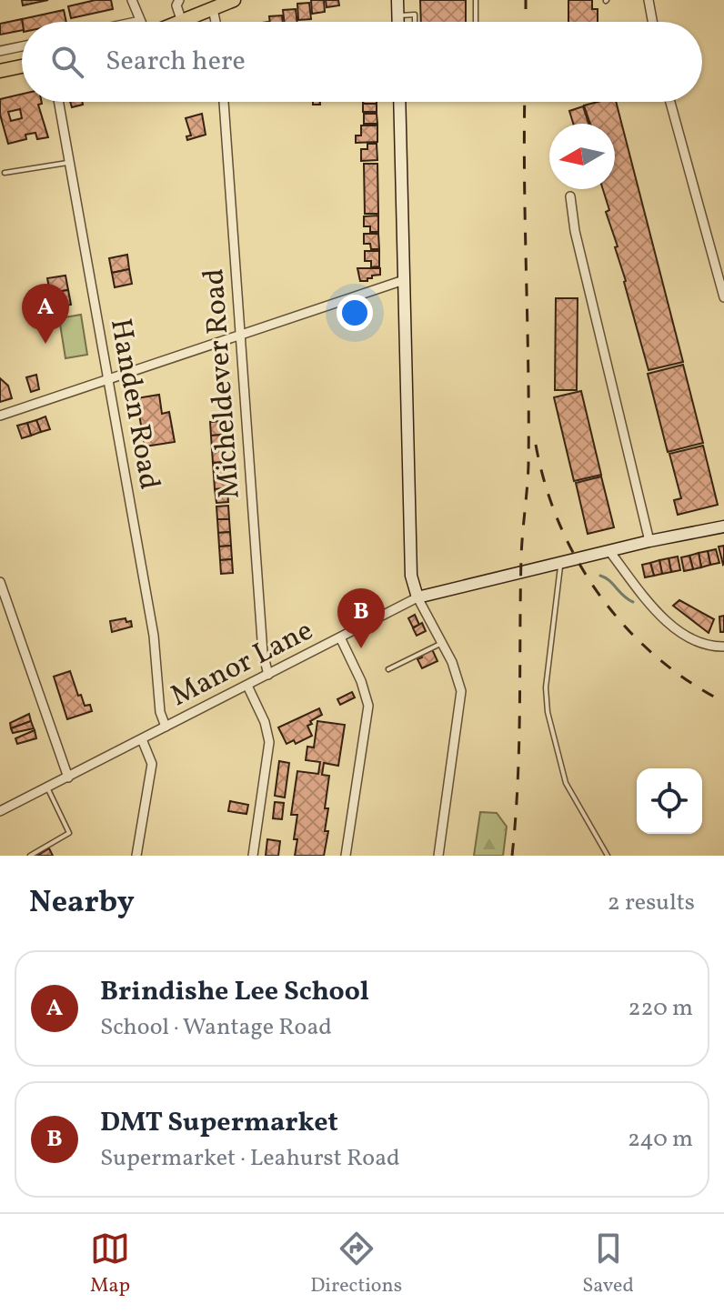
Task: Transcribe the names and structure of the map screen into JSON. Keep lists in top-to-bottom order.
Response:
{
  "streets": {
    "street": ["Micheldever Road", "Handen Road", "Manor Lane"]
  },
  "crossings": [
    ["Micheldever Road", "Manor Lane"],
    ["Handen Road", "Manor Lane"]
  ],
  "north": "left",
  "page": {
    "search": "Search here",
    "pins": ["A", "B"],
    "heading": ["Nearby", "2 results"],
    "list": [
      {
        "mark": "A",
        "name": "Brindishe Lee School",
        "note": "School · Wantage Road",
        "value": "220 m"
      },
      {
        "mark": "B",
        "name": "DMT Supermarket",
        "note": "Supermarket · Leahurst Road",
        "value": "240 m"
      }
    ],
    "nav": ["Map", "Directions", "Saved"]
  }
}
